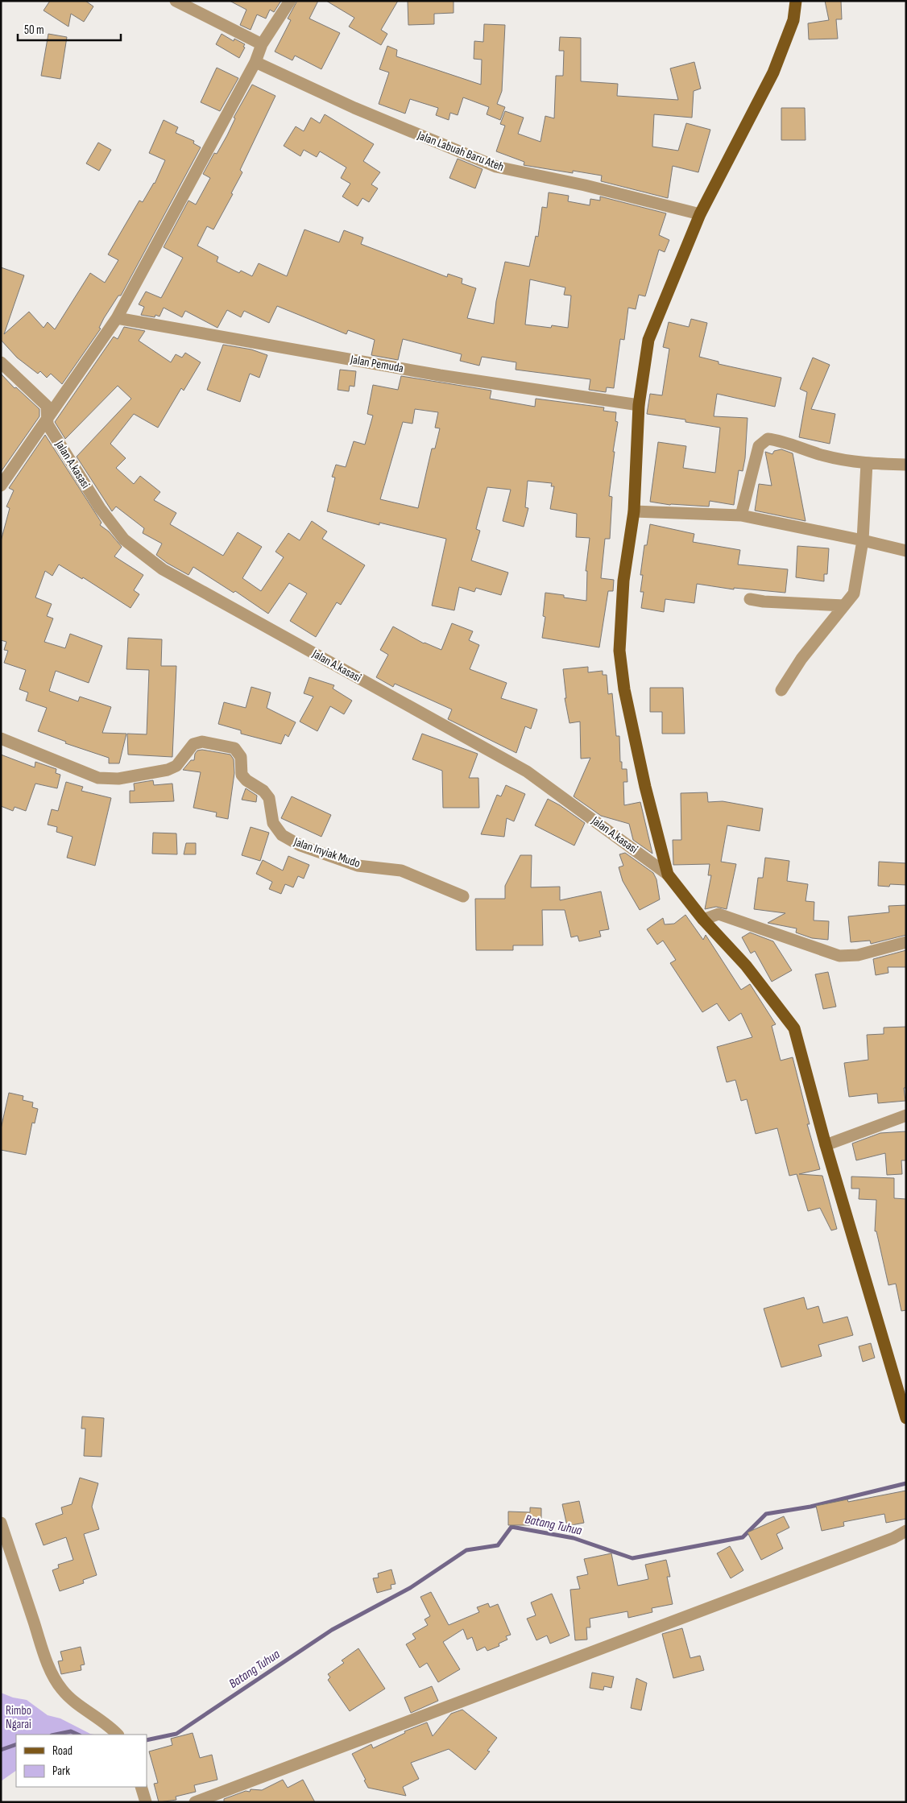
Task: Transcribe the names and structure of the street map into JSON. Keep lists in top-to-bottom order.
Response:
{
  "streets": {
    "street": [
      "Jalan Labuah Baru Ateh",
      "Jalan Pemuda",
      "Jalan A.kasasi",
      "Jalan Inyiak Mudo"
    ]
  },
  "water": ["Batang Tuhua"],
  "parks": ["Rimbo Ngarai"],
  "legend": ["Road", "Park"],
  "scale_bar": "50 m"
}
